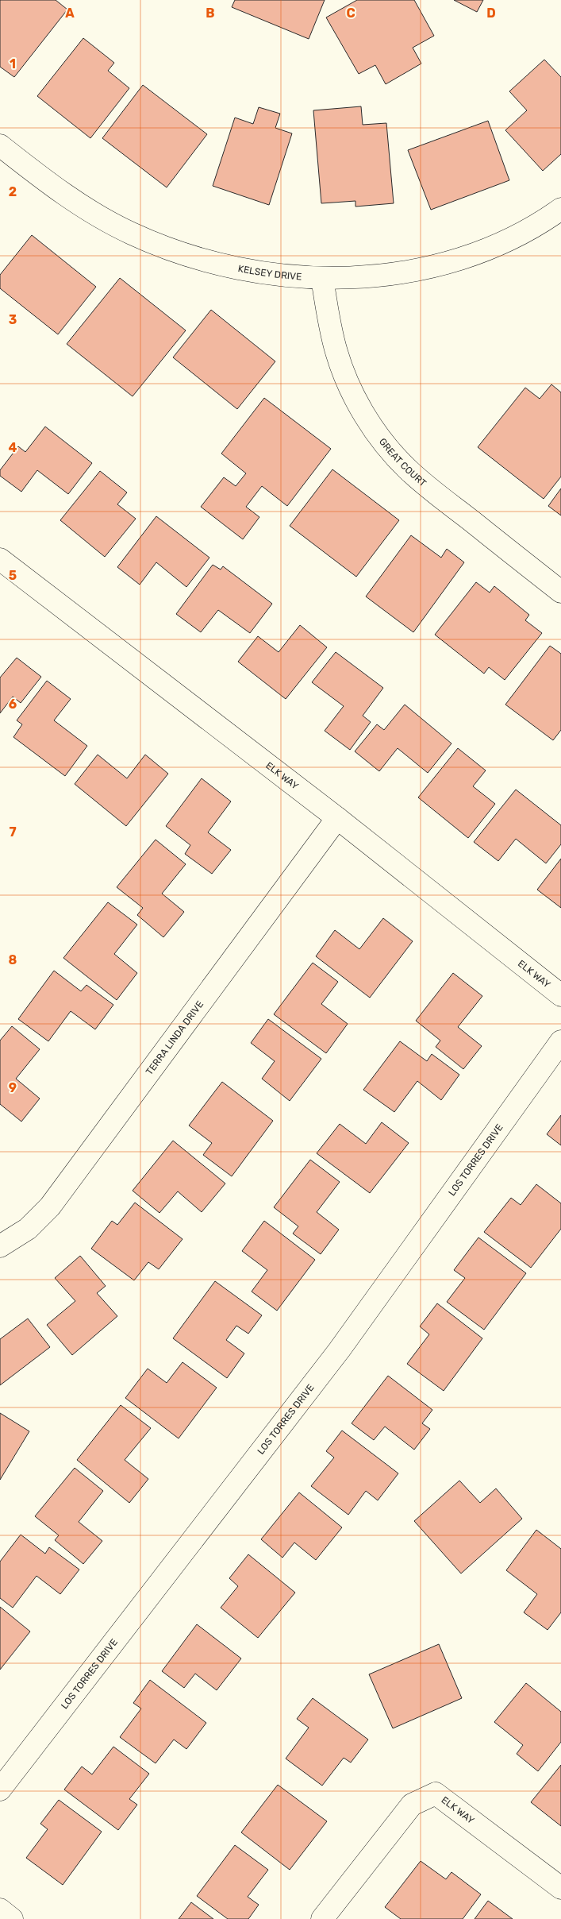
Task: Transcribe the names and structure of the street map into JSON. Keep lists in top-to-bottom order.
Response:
{
  "streets": {
    "street": [
      "KELSEY DRIVE",
      "GREAT COURT",
      "ELK WAY",
      "TERRA LINDA DRIVE",
      "LOS TORRES DRIVE"
    ]
  },
  "crossings": [
    ["KELSEY DRIVE", "GREAT COURT"],
    ["ELK WAY", "TERRA LINDA DRIVE"]
  ],
  "grid": {
    "columns": [
      "A",
      "B",
      "C",
      "D"
    ],
    "rows": [
      "1",
      "2",
      "3",
      "4",
      "5",
      "6",
      "7",
      "8",
      "9"
    ]
  }
}
